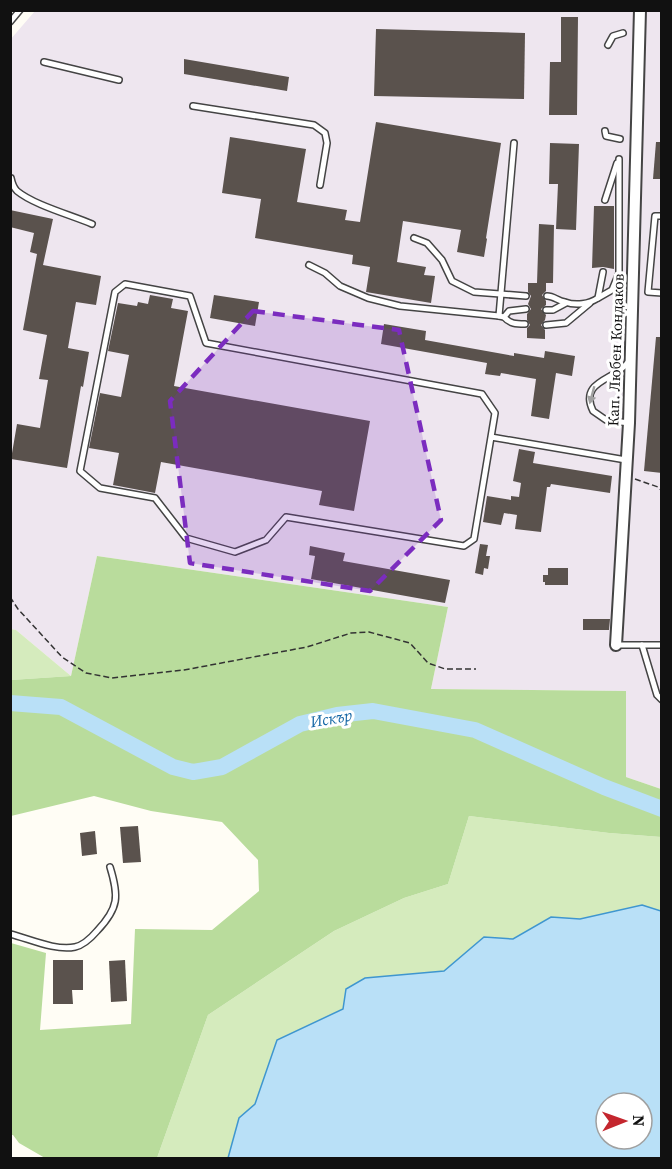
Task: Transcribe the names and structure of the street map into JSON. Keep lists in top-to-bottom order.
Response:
{
  "streets": {
    "street": ["Кап. Любен Кондаков"]
  },
  "water": ["Искър"],
  "north": "right"
}
